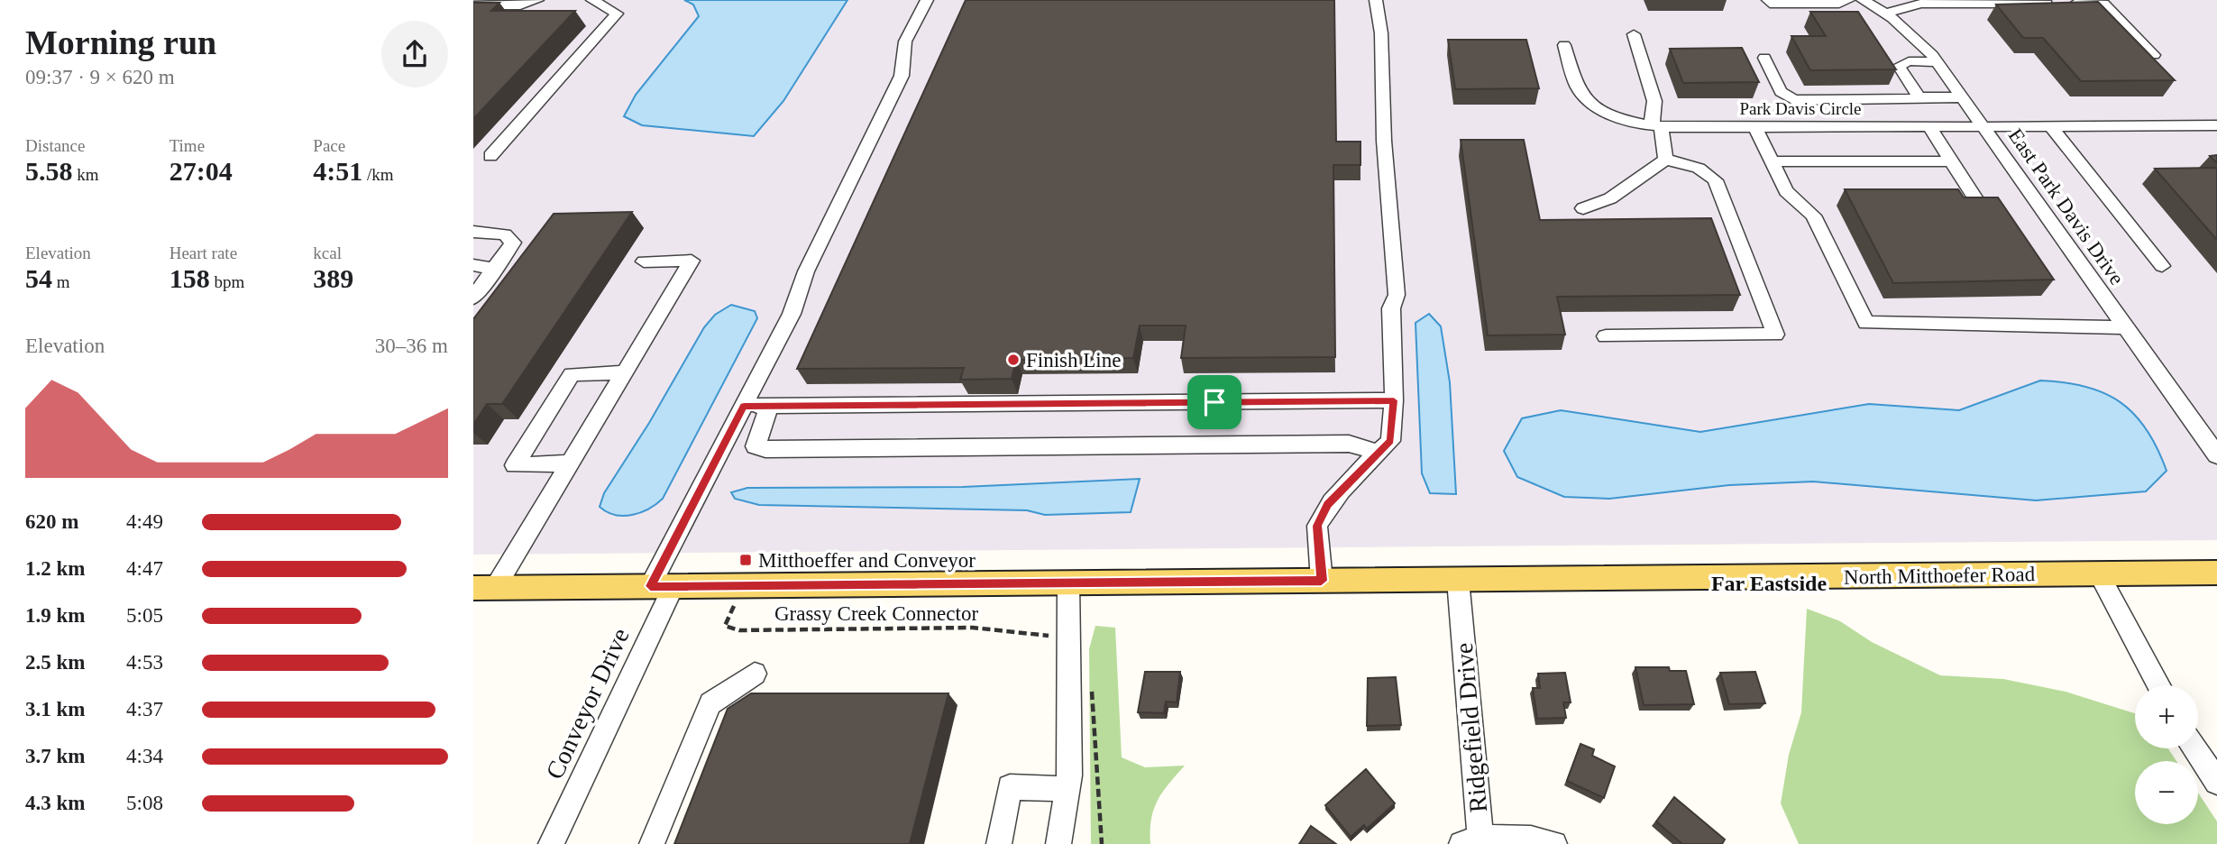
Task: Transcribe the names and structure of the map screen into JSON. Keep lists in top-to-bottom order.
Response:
{
  "streets": {
    "main road": ["North Mitthoefer Road"],
    "street": [
      "Park Davis Circle",
      "East Park Davis Drive",
      "Conveyor Drive",
      "Ridgefield Drive"
    ],
    "path": ["Grassy Creek Connector"]
  },
  "crossings": [
    ["Park Davis Circle", "East Park Davis Drive"]
  ],
  "districts": ["Far Eastside"],
  "places": {
    "other": ["Finish Line"],
    "transit": ["Mitthoeffer and Conveyor"]
  },
  "page": {
    "heading": ["Morning run", "09:37 · 9 × 620 m"],
    "stats": [
      ["Distance", "5.58 km"],
      ["Time", "27:04"],
      ["Pace", "4:51 /km"],
      ["Elevation", "54 m"],
      ["Heart rate", "158 bpm"],
      ["kcal", "389"]
    ],
    "chart": ["Elevation", "30–36 m"],
    "list": [
      {
        "name": "620 m",
        "note": "4:49"
      },
      {
        "name": "1.2 km",
        "note": "4:47"
      },
      {
        "name": "1.9 km",
        "note": "5:05"
      },
      {
        "name": "2.5 km",
        "note": "4:53"
      },
      {
        "name": "3.1 km",
        "note": "4:37"
      },
      {
        "name": "3.7 km",
        "note": "4:34"
      },
      {
        "name": "4.3 km",
        "note": "5:08"
      }
    ],
    "map_buttons": ["+", "−"]
  }
}
